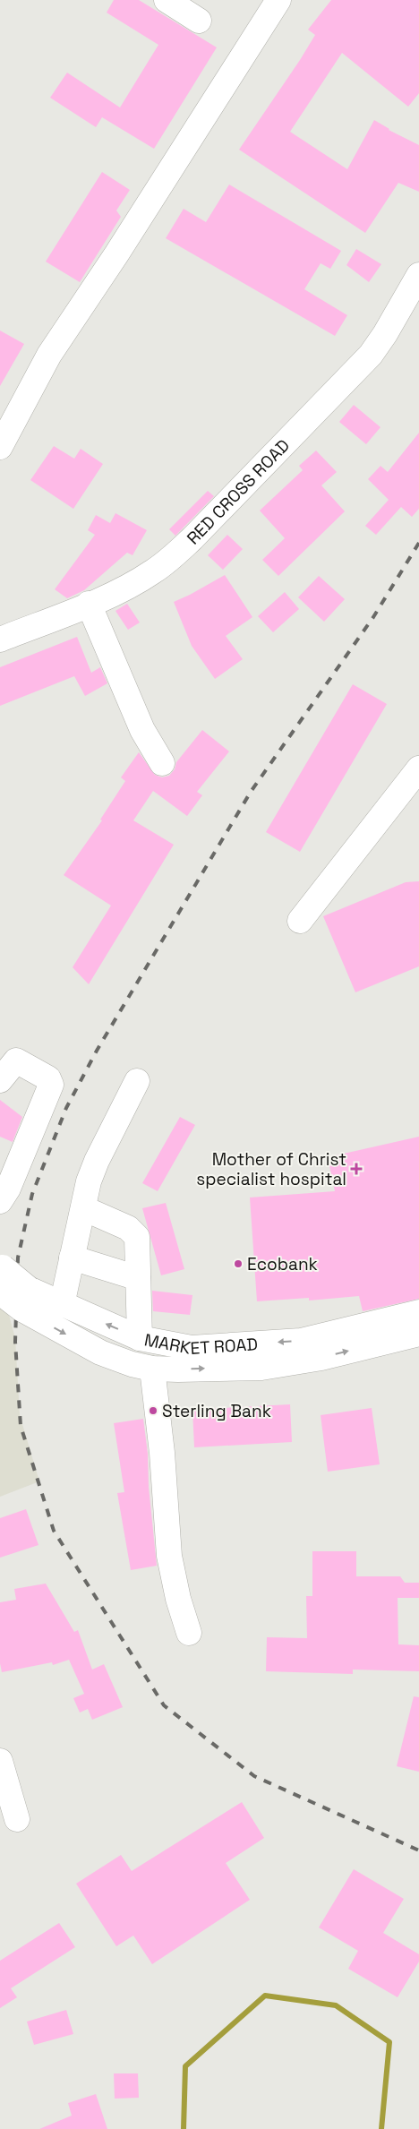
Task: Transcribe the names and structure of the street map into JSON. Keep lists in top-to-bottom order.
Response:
{
  "streets": {
    "street": ["RED CROSS ROAD", "MARKET ROAD"]
  },
  "places": {
    "health": ["Mother of Christ specialist hospital"],
    "other": ["Ecobank", "Sterling Bank"]
  }
}
